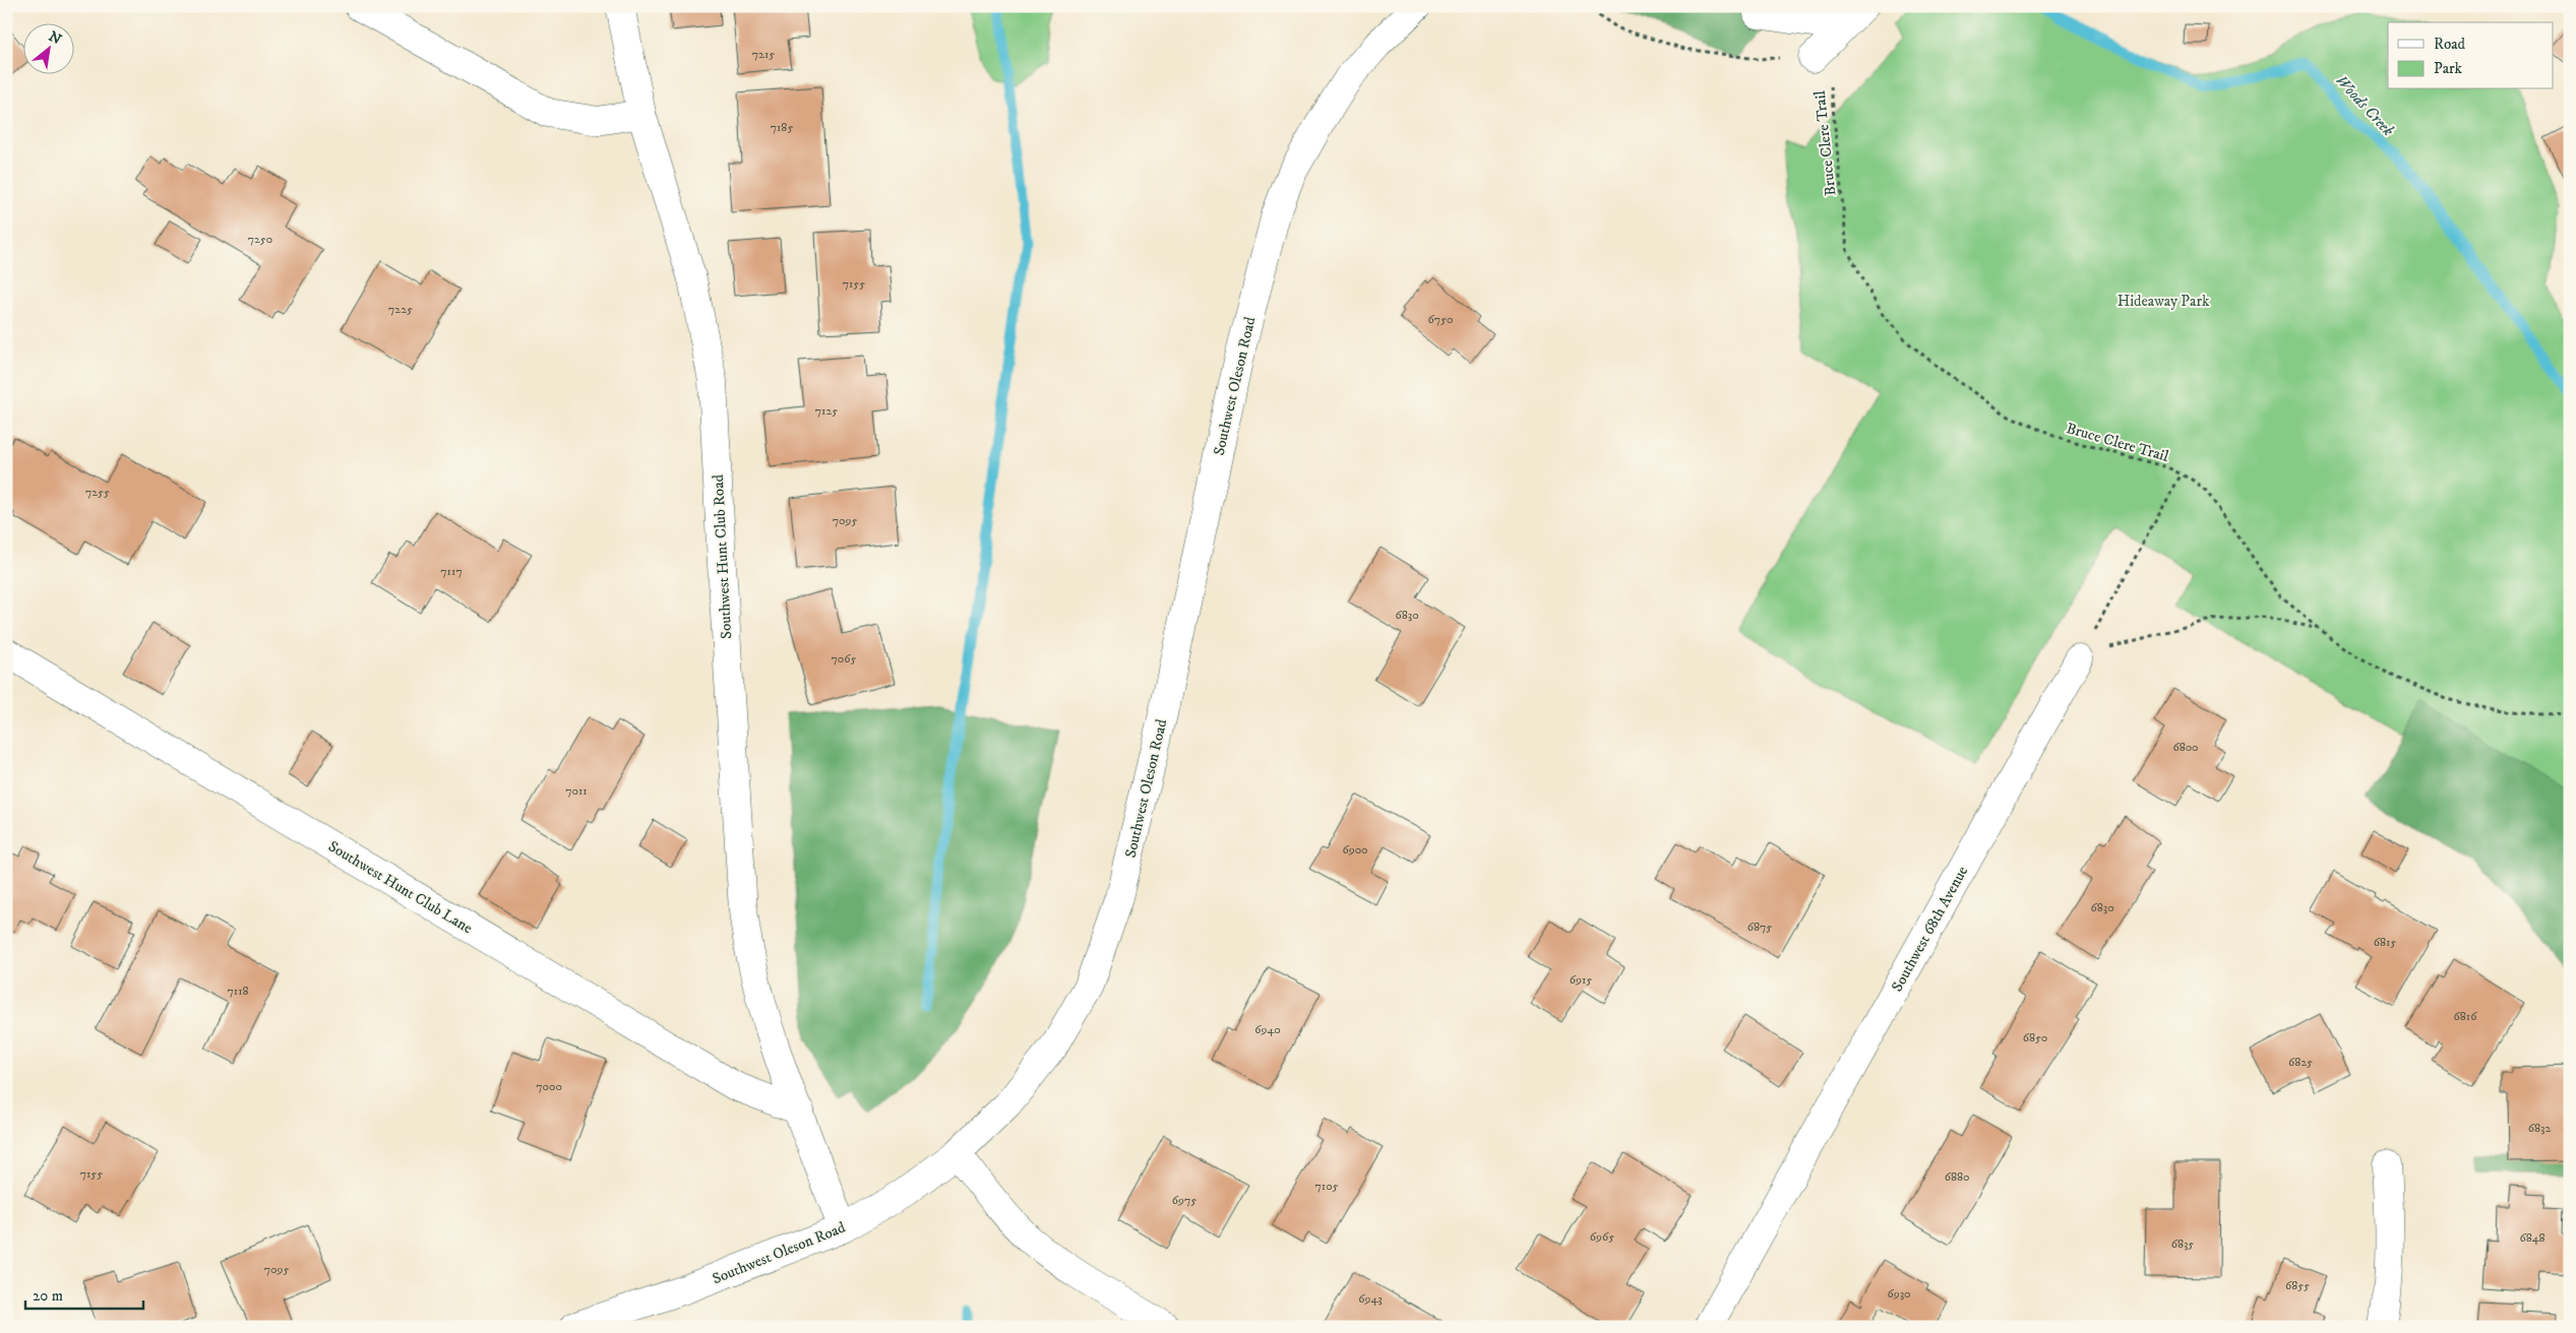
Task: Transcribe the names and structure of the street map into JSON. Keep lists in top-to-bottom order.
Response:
{
  "streets": {
    "street": [
      "Southwest Oleson Road",
      "Southwest Hunt Club Road",
      "Southwest Hunt Club Lane",
      "Southwest 68th Avenue"
    ],
    "path": ["Bruce Clere Trail"]
  },
  "crossings": [
    ["Southwest Oleson Road", "Southwest Hunt Club Road"],
    ["Southwest Hunt Club Road", "Southwest Hunt Club Lane"]
  ],
  "water": ["Woods Creek"],
  "parks": ["Hideaway Park"],
  "house_numbers": [
    "7215",
    "7185",
    "7250",
    "7155",
    "7225",
    "6750",
    "7125",
    "7255",
    "7095",
    "7117",
    "6830",
    "7065",
    "6800",
    "7011",
    "6900",
    "6830",
    "6875",
    "6815",
    "6915",
    "7118",
    "6816",
    "6940",
    "6850",
    "6825",
    "7000",
    "6832",
    "7155",
    "6880",
    "7105",
    "6975",
    "6965",
    "6848",
    "6835",
    "7095",
    "6855",
    "6930",
    "6943"
  ],
  "legend": ["Road", "Park"],
  "scale_bar": "20 m",
  "north": "top right"
}
